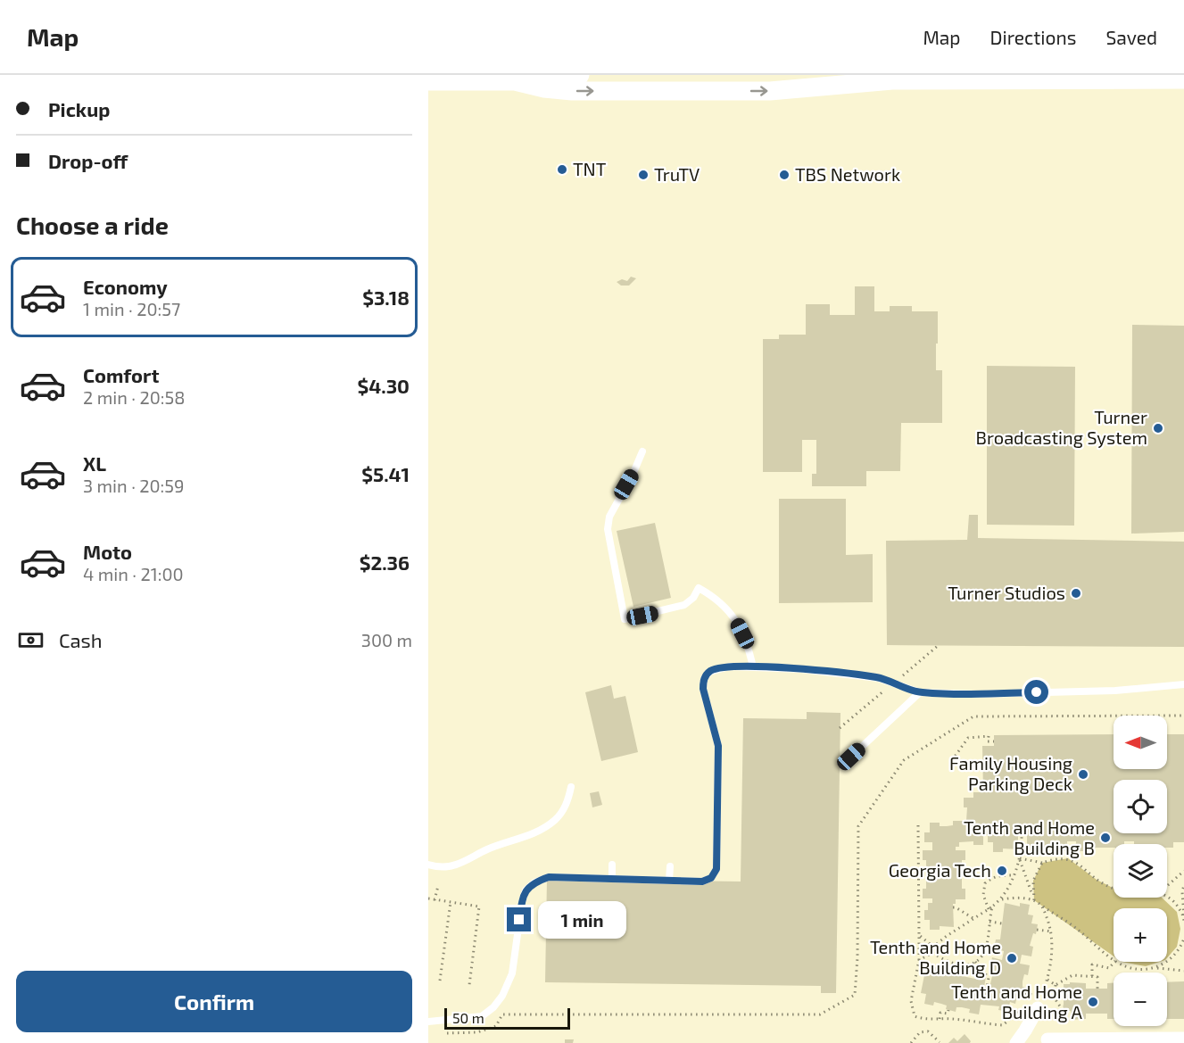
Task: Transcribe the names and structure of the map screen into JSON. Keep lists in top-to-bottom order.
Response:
{
  "places": [
    "TNT",
    "TruTV",
    "TBS Network",
    "Turner Broadcasting System",
    "Turner Studios",
    "Family Housing Parking Deck",
    "Tenth and Home Building B",
    "Georgia Tech",
    "Tenth and Home Building D",
    "Tenth and Home Building A"
  ],
  "scale_bar": "50 m",
  "north": "left",
  "page": {
    "header": "Map",
    "nav": ["Map", "Directions", "Saved"],
    "banner": ["Pickup", "Drop-off"],
    "heading": "Choose a ride",
    "list": [
      {
        "name": "Economy",
        "note": "1 min · 20:57",
        "value": "$3.18"
      },
      {
        "name": "Comfort",
        "note": "2 min · 20:58",
        "value": "$4.30"
      },
      {
        "name": "XL",
        "note": "3 min · 20:59",
        "value": "$5.41"
      },
      {
        "name": "Moto",
        "note": "4 min · 21:00",
        "value": "$2.36"
      }
    ],
    "pay": ["Cash", "300 m"],
    "map_buttons": ["+", "−"],
    "bubble": "1 min",
    "buttons": "Confirm",
    "scale": "50 m"
  }
}
